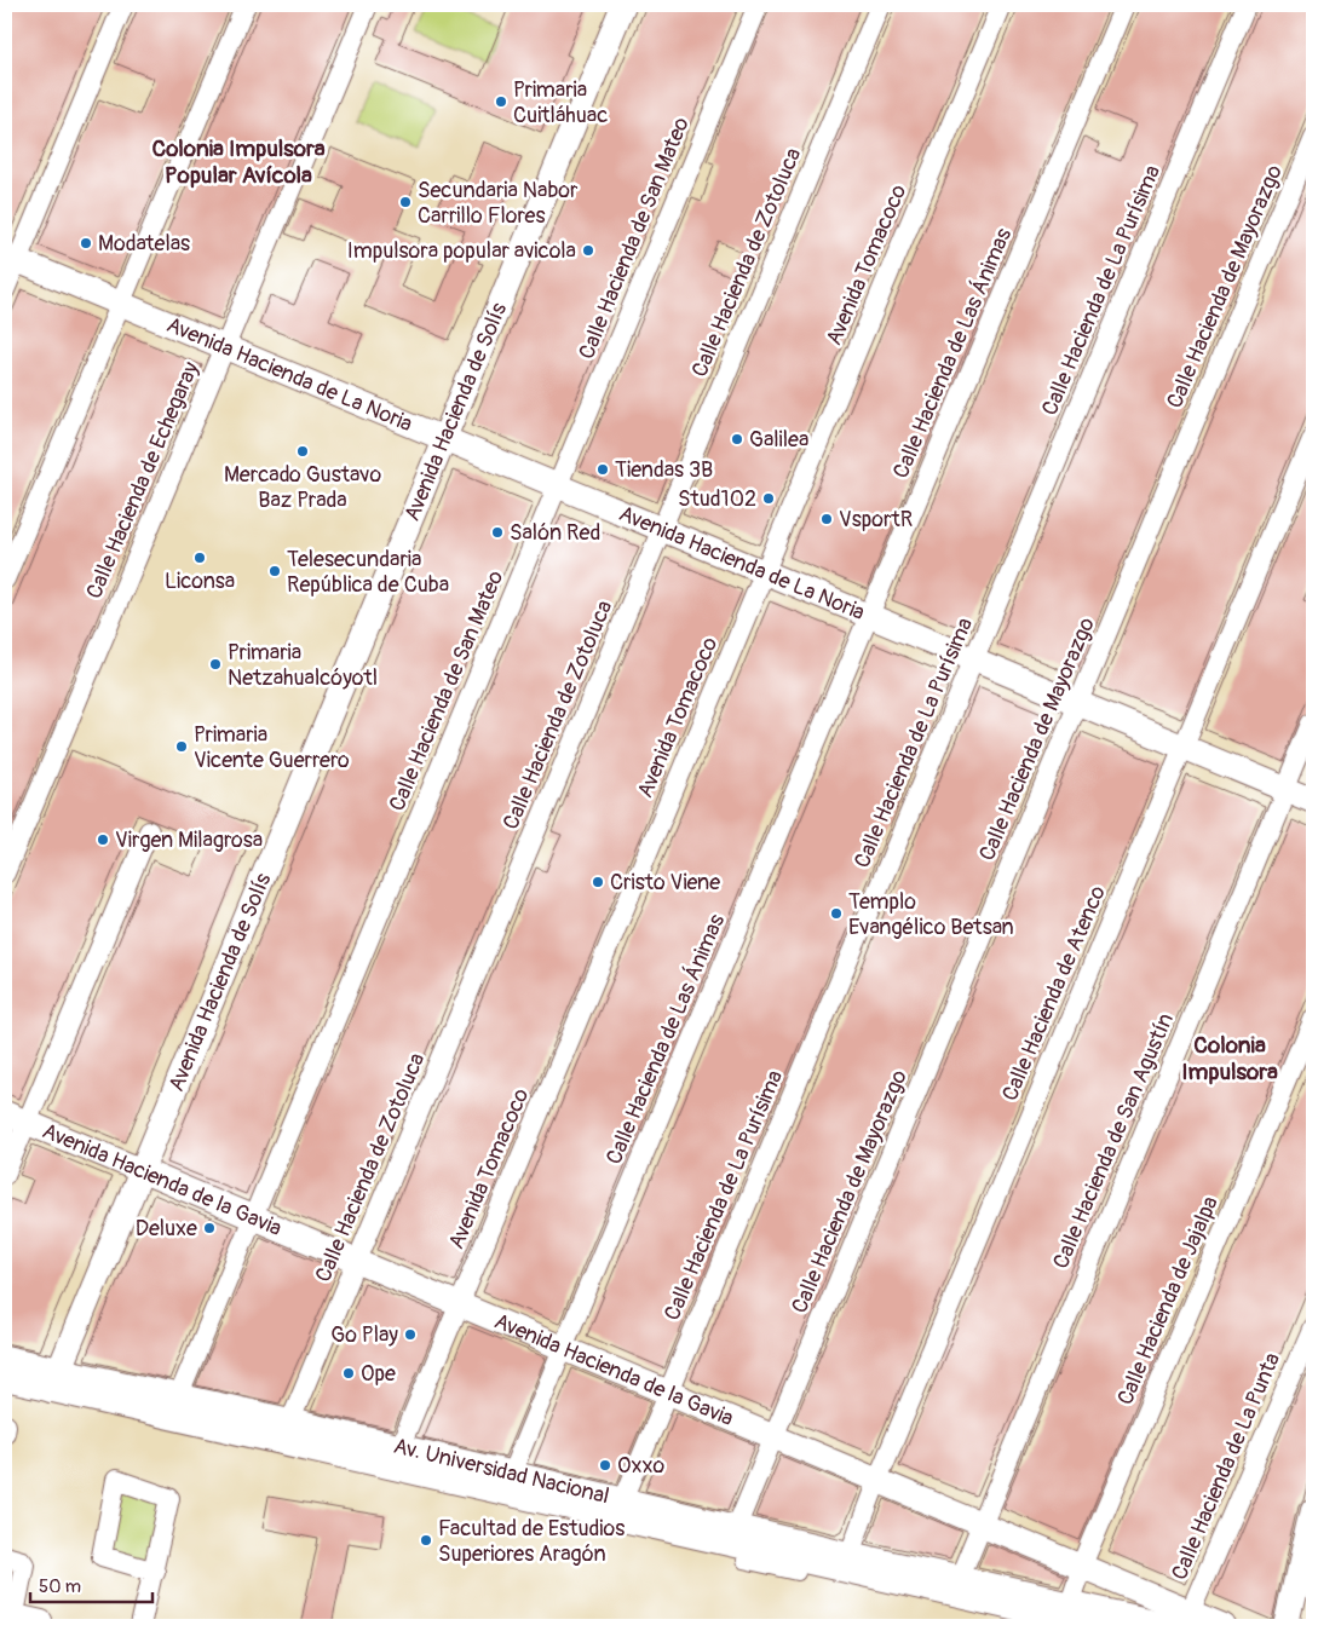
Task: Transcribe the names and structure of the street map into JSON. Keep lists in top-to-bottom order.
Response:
{
  "streets": {
    "street": [
      "Calle Hacienda de San Mateo",
      "Calle Hacienda de Zotoluca",
      "Avenida Tomacoco",
      "Calle Hacienda de Mayorazgo",
      "Calle Hacienda de La Purísima",
      "Calle Hacienda de Las Ánimas",
      "Avenida Hacienda de La Noria",
      "Avenida Hacienda de Solís",
      "Calle Hacienda de Echegaray",
      "Calle Hacienda de Atenco",
      "Calle Hacienda de San Agustín",
      "Avenida Hacienda de la Gavia",
      "Calle Hacienda de Jajalpa",
      "Calle Hacienda de La Punta",
      "Av. Universidad Nacional"
    ]
  },
  "crossings": [
    ["Calle Hacienda de San Mateo", "Avenida Hacienda de La Noria"],
    ["Calle Hacienda de San Mateo", "Avenida Hacienda de la Gavia"],
    ["Calle Hacienda de San Mateo", "Av. Universidad Nacional"],
    ["Calle Hacienda de Zotoluca", "Avenida Hacienda de La Noria"],
    ["Calle Hacienda de Zotoluca", "Avenida Hacienda de la Gavia"],
    ["Calle Hacienda de Zotoluca", "Av. Universidad Nacional"],
    ["Avenida Tomacoco", "Avenida Hacienda de La Noria"],
    ["Avenida Tomacoco", "Avenida Hacienda de la Gavia"],
    ["Avenida Tomacoco", "Av. Universidad Nacional"],
    ["Calle Hacienda de Mayorazgo", "Avenida Hacienda de La Noria"],
    ["Calle Hacienda de Mayorazgo", "Avenida Hacienda de la Gavia"],
    ["Calle Hacienda de Mayorazgo", "Av. Universidad Nacional"],
    ["Calle Hacienda de La Purísima", "Avenida Hacienda de La Noria"],
    ["Calle Hacienda de La Purísima", "Avenida Hacienda de la Gavia"],
    ["Calle Hacienda de La Purísima", "Av. Universidad Nacional"],
    ["Calle Hacienda de Las Ánimas", "Avenida Hacienda de La Noria"],
    ["Calle Hacienda de Las Ánimas", "Avenida Hacienda de la Gavia"],
    ["Calle Hacienda de Las Ánimas", "Av. Universidad Nacional"],
    ["Avenida Hacienda de La Noria", "Avenida Hacienda de Solís"],
    ["Avenida Hacienda de La Noria", "Calle Hacienda de Echegaray"],
    ["Avenida Hacienda de La Noria", "Calle Hacienda de Atenco"],
    ["Avenida Hacienda de La Noria", "Calle Hacienda de San Agustín"],
    ["Avenida Hacienda de Solís", "Avenida Hacienda de la Gavia"],
    ["Avenida Hacienda de Solís", "Av. Universidad Nacional"],
    ["Calle Hacienda de Atenco", "Avenida Hacienda de la Gavia"],
    ["Calle Hacienda de Atenco", "Av. Universidad Nacional"],
    ["Calle Hacienda de San Agustín", "Avenida Hacienda de la Gavia"],
    ["Calle Hacienda de San Agustín", "Av. Universidad Nacional"],
    ["Avenida Hacienda de la Gavia", "Calle Hacienda de Jajalpa"],
    ["Avenida Hacienda de la Gavia", "Calle Hacienda de La Punta"],
    ["Avenida Hacienda de la Gavia", "Av. Universidad Nacional"],
    ["Calle Hacienda de Jajalpa", "Av. Universidad Nacional"],
    ["Calle Hacienda de La Punta", "Av. Universidad Nacional"]
  ],
  "districts": ["Colonia Impulsora Popular Avícola", "Colonia Impulsora"],
  "places": [
    "Primaria Cuitláhuac",
    "Secundaria Nabor Carrillo Flores",
    "Modatelas",
    "Impulsora popular avicola",
    "Galilea",
    "Mercado Gustavo Baz Prada",
    "Tiendas 3B",
    "Stud102",
    "VsportR",
    "Salón Red",
    "Liconsa",
    "Telesecundaria República de Cuba",
    "Primaria Netzahualcóyotl",
    "Primaria Vicente Guerrero",
    "Virgen Milagrosa",
    "Cristo Viene",
    "Templo Evangélico Betsan",
    "Deluxe",
    "Go Play",
    "Ope",
    "Oxxo",
    "Facultad de Estudios Superiores Aragón"
  ],
  "scale_bar": "50 m"
}
